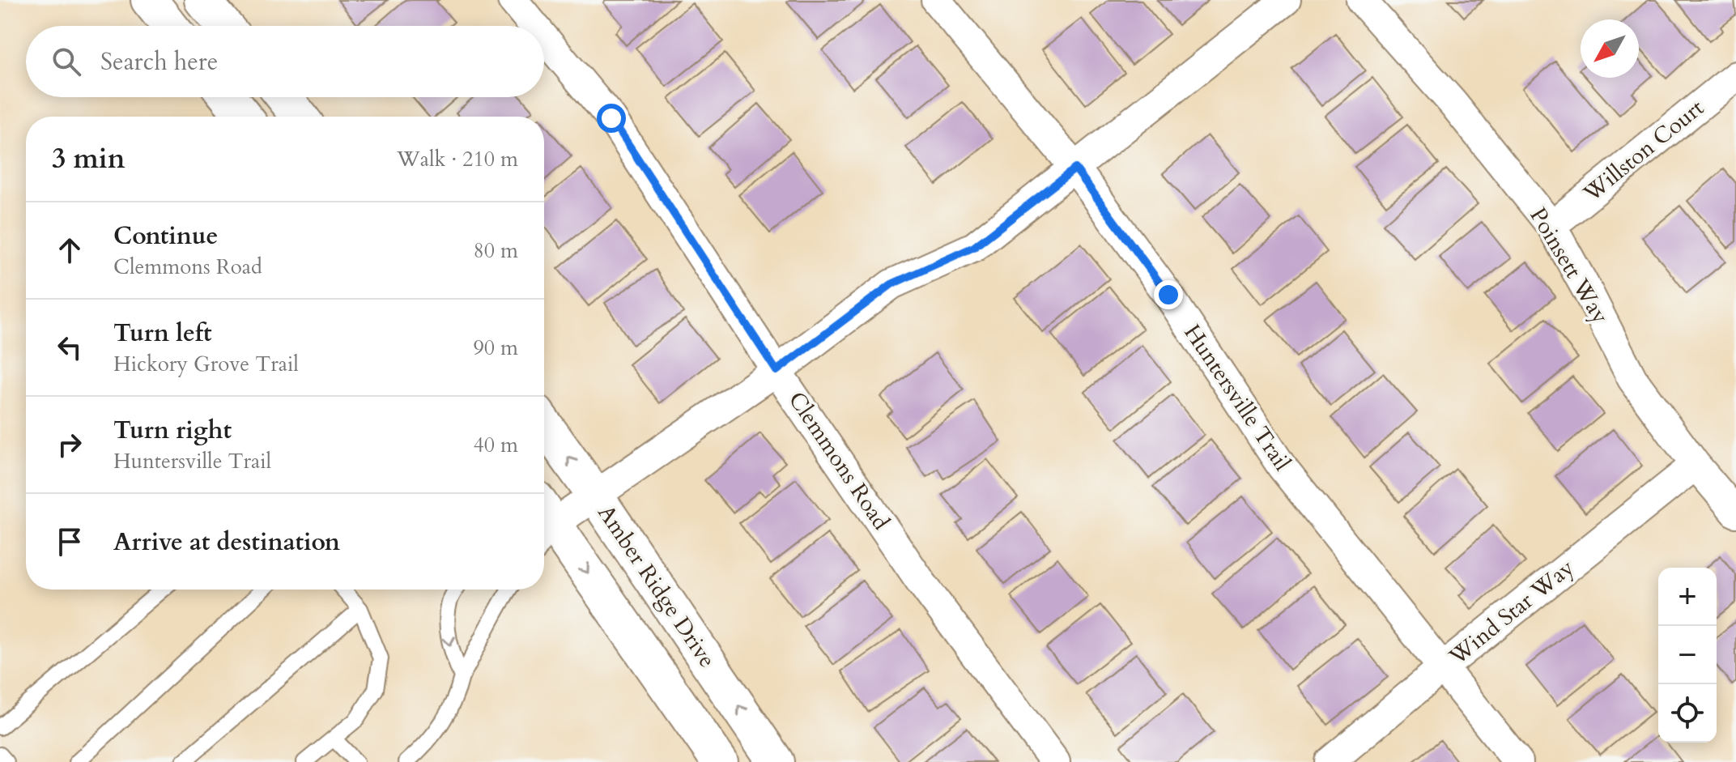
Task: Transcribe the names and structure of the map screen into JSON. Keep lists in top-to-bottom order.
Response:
{
  "streets": {
    "street": [
      "Willston Court",
      "Poinsett Way",
      "Huntersville Trail",
      "Clemmons Road",
      "Amber Ridge Drive",
      "Wind Star Way"
    ]
  },
  "crossings": [
    ["Willston Court", "Poinsett Way"],
    ["Poinsett Way", "Wind Star Way"],
    ["Huntersville Trail", "Wind Star Way"]
  ],
  "north": "bottom left",
  "page": {
    "search": "Search here",
    "heading": ["3 min", "Walk · 210 m"],
    "list": [
      ["Continue", "Clemmons Road", "80 m"],
      ["Turn left", "Hickory Grove Trail", "90 m"],
      ["Turn right", "Huntersville Trail", "40 m"],
      "Arrive at destination"
    ],
    "map_buttons": ["+", "−"]
  }
}
